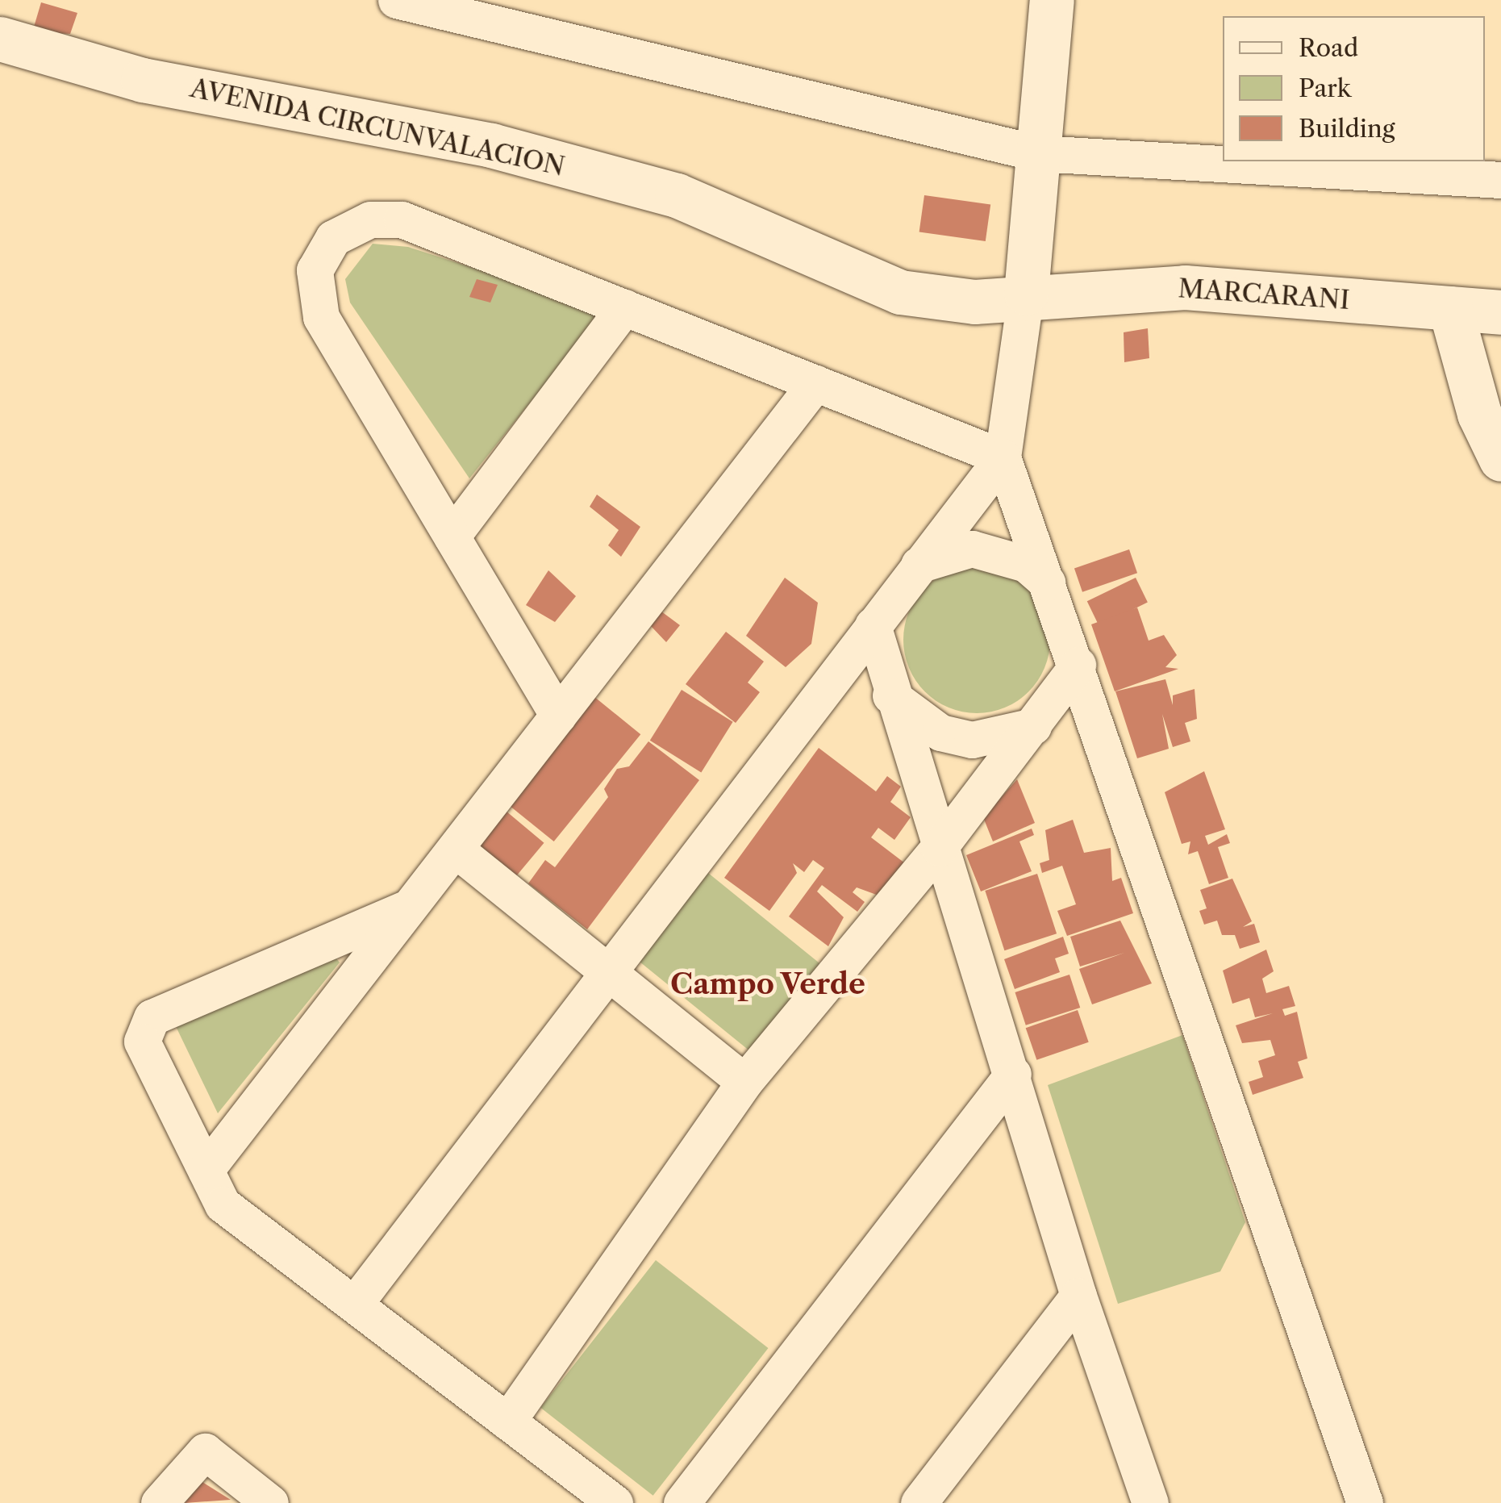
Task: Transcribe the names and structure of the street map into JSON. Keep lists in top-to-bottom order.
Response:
{
  "streets": {
    "main road": ["AVENIDA CIRCUNVALACION", "MARCARANI"]
  },
  "crossings": [
    ["AVENIDA CIRCUNVALACION", "MARCARANI"]
  ],
  "districts": ["Campo Verde"],
  "legend": ["Road", "Park", "Building"]
}
